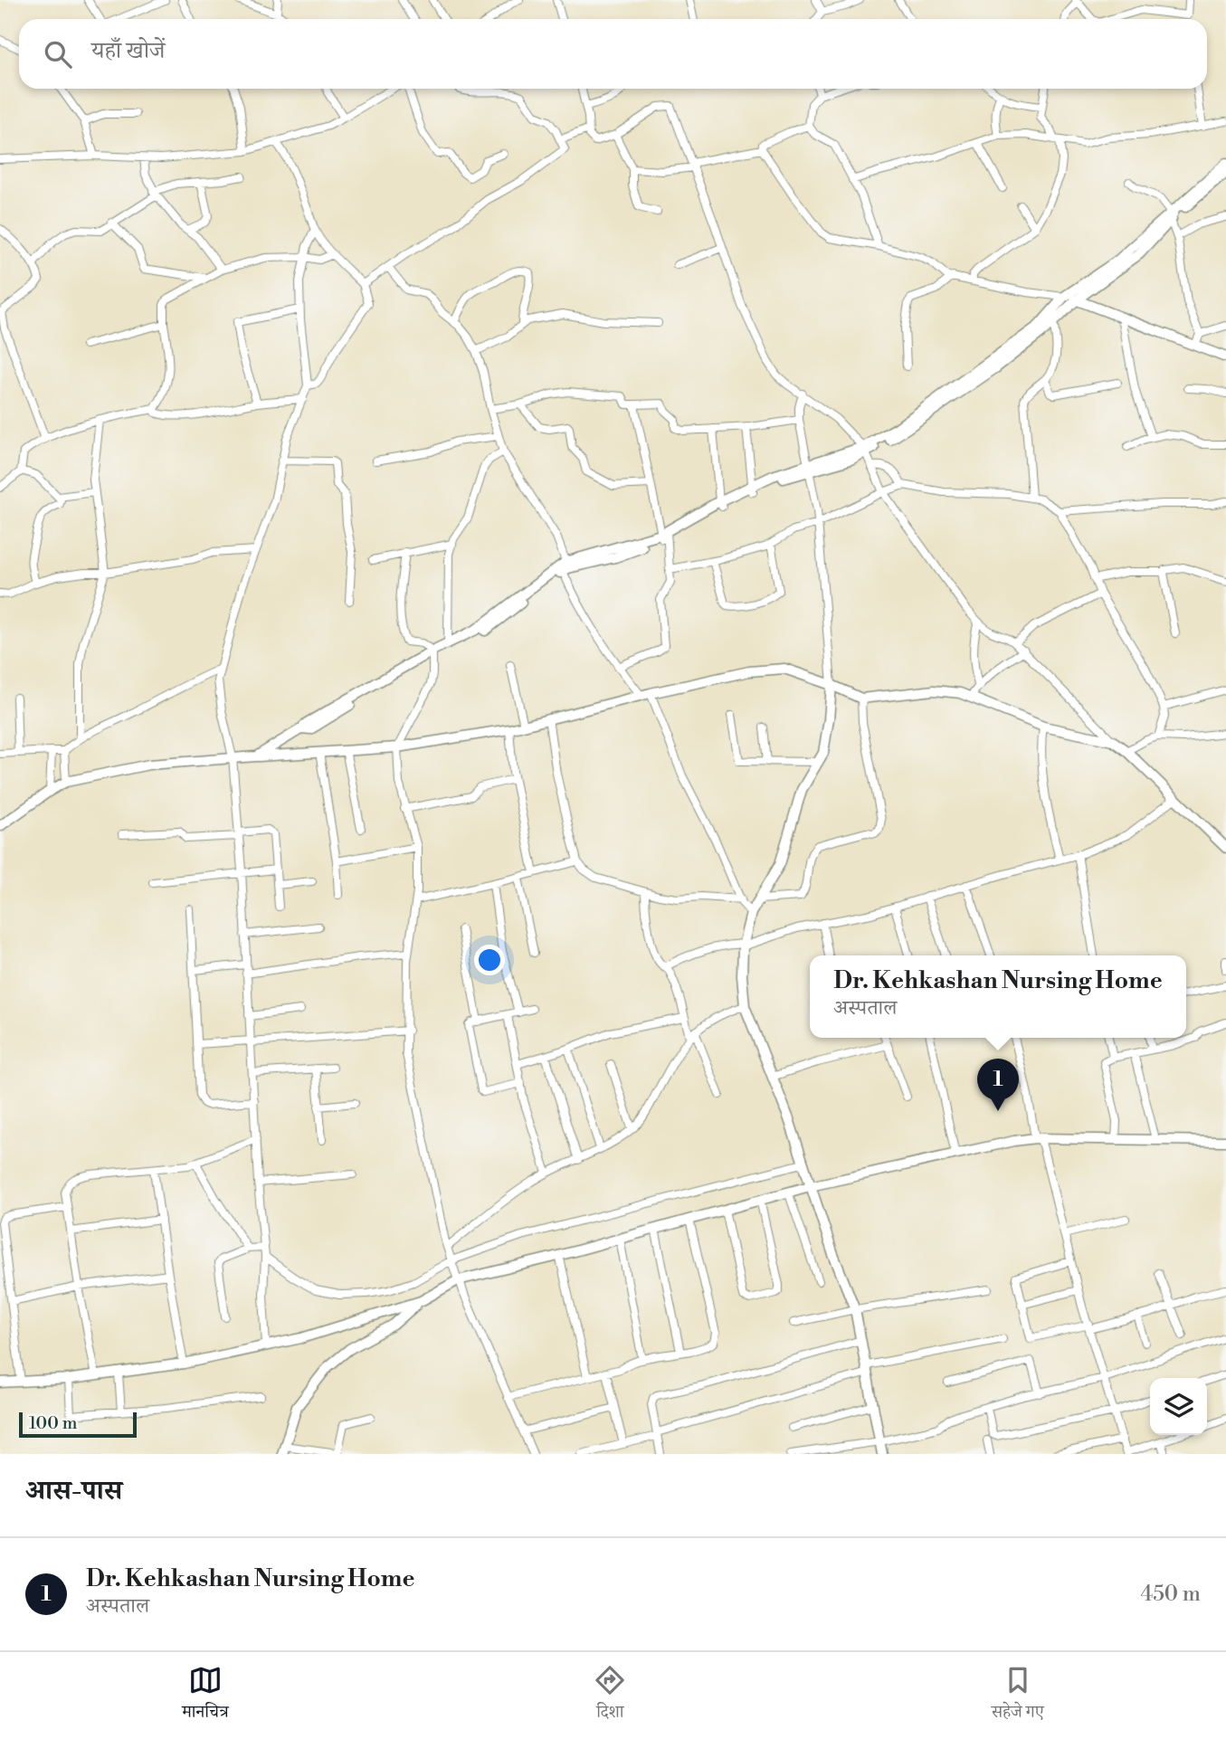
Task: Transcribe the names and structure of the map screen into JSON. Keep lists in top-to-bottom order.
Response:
{
  "scale_bar": "100 m",
  "page": {
    "search": "यहाँ खोजें",
    "popup": ["Dr. Kehkashan Nursing Home", "अस्पताल"],
    "pins": "1",
    "scale": "100 m",
    "heading": "आस-पास",
    "list": [
      {
        "mark": "1",
        "name": "Dr. Kehkashan Nursing Home",
        "note": "अस्पताल",
        "value": "450 m"
      }
    ],
    "nav": ["मानचित्र", "दिशा", "सहेजे गए"]
  }
}
